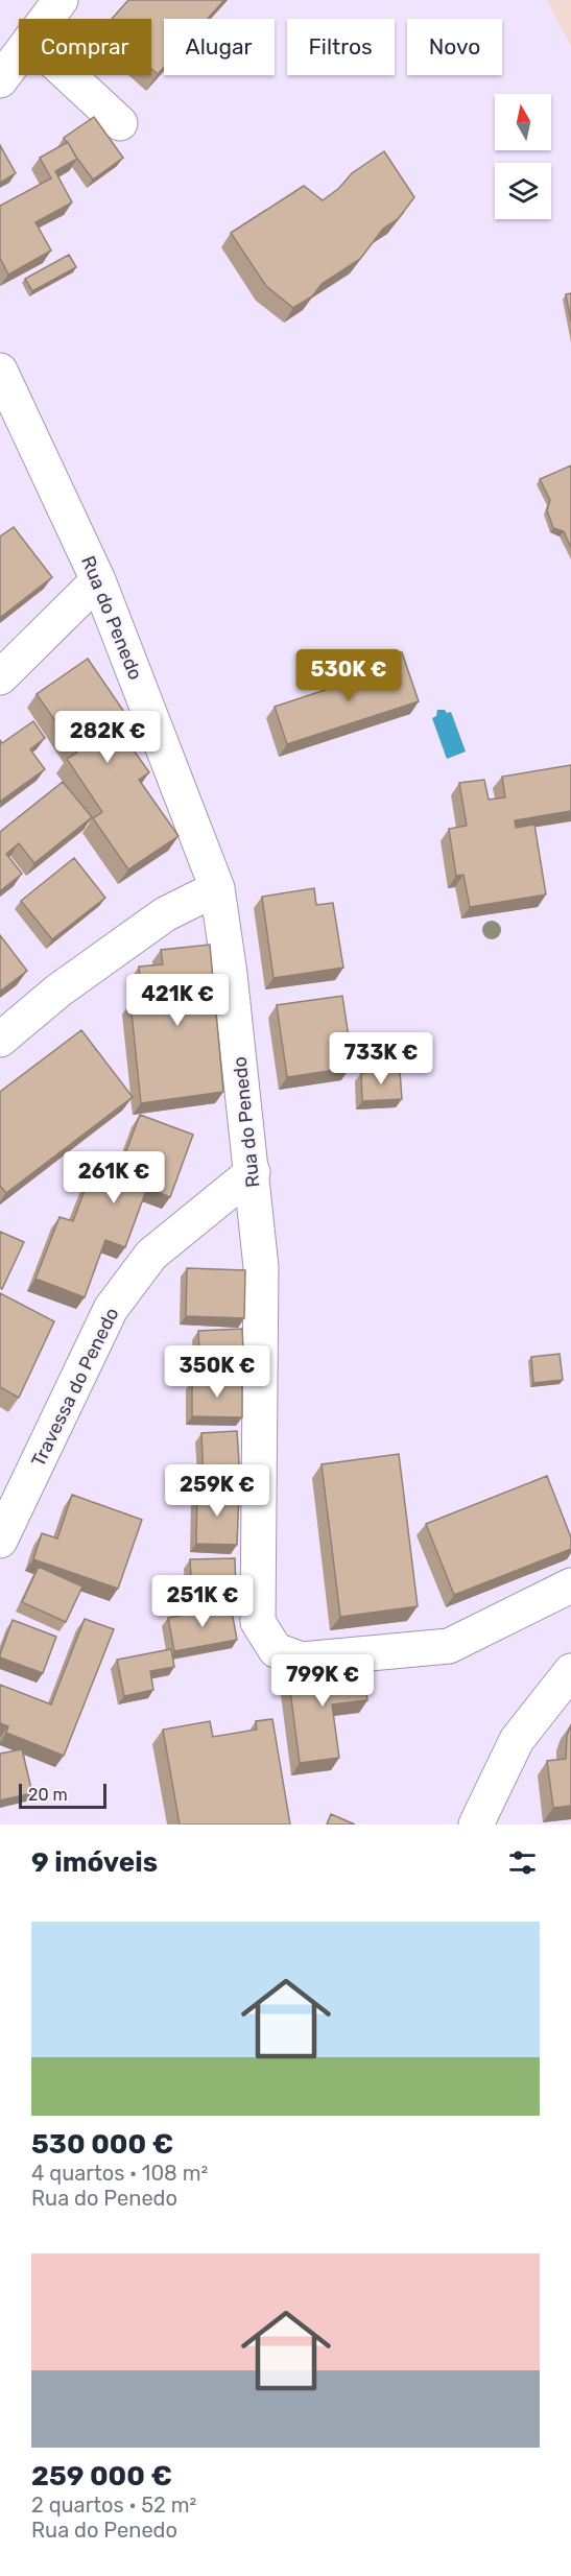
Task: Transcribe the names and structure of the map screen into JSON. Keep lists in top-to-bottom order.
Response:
{
  "streets": {
    "street": ["Rua do Penedo", "Travessa do Penedo"]
  },
  "crossings": [
    ["Rua do Penedo", "Travessa do Penedo"]
  ],
  "scale_bar": "20 m",
  "north": "top",
  "page": {
    "chip": [
      "Comprar",
      "Alugar",
      "Filtros",
      "Novo"
    ],
    "price": [
      "530K €",
      "282K €",
      "421K €",
      "733K €",
      "261K €",
      "350K €",
      "259K €",
      "251K €",
      "799K €"
    ],
    "scale": "20 m",
    "heading": "9 imóveis",
    "list": [
      {
        "name": "530 000 €",
        "note": "4 quartos · 108 m² · Rua do Penedo"
      },
      {
        "name": "259 000 €",
        "note": "2 quartos · 52 m² · Rua do Penedo"
      }
    ]
  }
}
